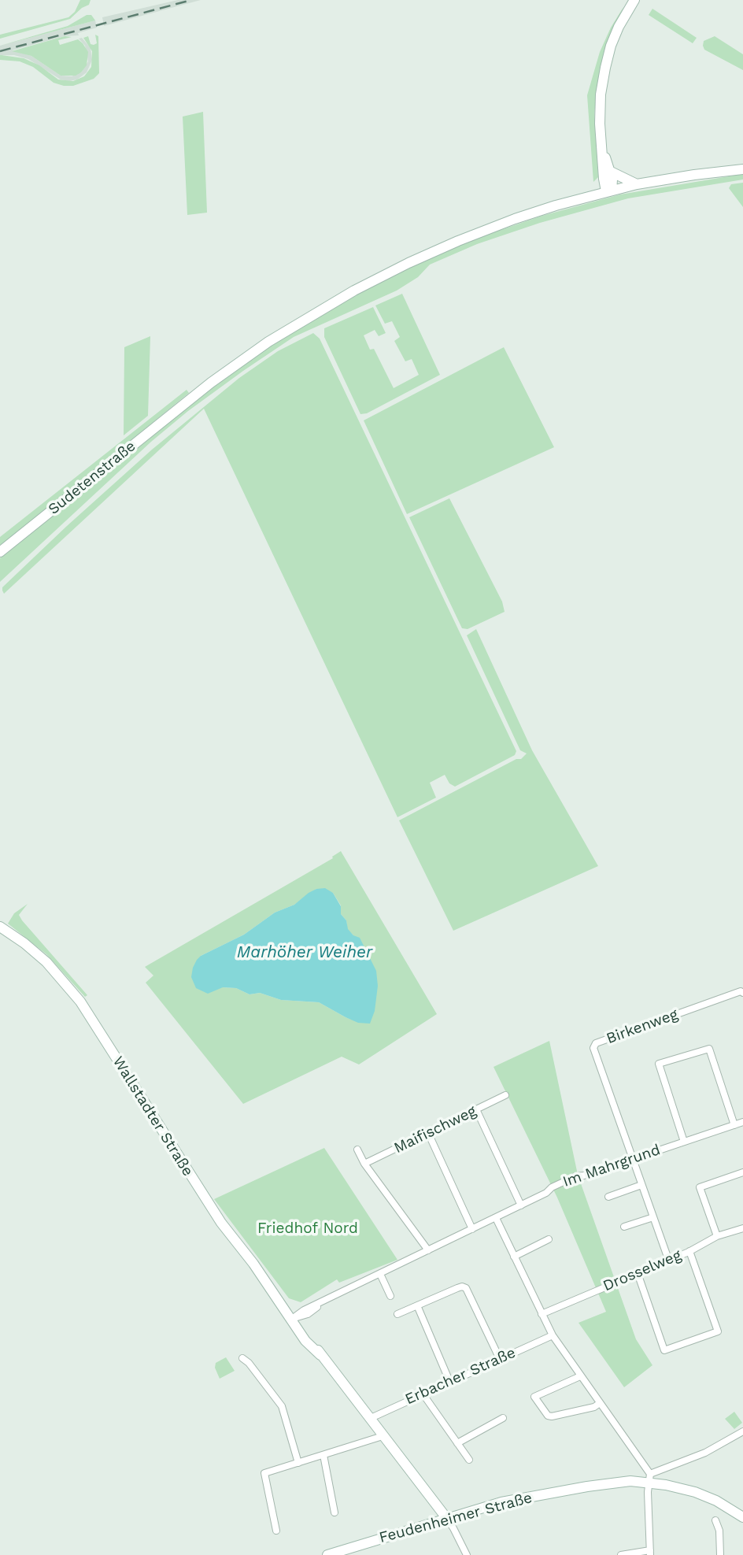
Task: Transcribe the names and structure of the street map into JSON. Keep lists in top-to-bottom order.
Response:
{
  "streets": {
    "main road": ["Sudetenstraße", "Wallstadter Straße", "Feudenheimer Straße"],
    "street": [
      "Birkenweg",
      "Maifischweg",
      "Im Mahrgrund",
      "Drosselweg",
      "Erbacher Straße"
    ]
  },
  "crossings": [
    ["Birkenweg", "Im Mahrgrund"],
    ["Wallstadter Straße", "Im Mahrgrund"],
    ["Wallstadter Straße", "Erbacher Straße"],
    ["Wallstadter Straße", "Feudenheimer Straße"]
  ],
  "water": ["Marhöher Weiher"],
  "parks": ["Friedhof Nord"]
}
